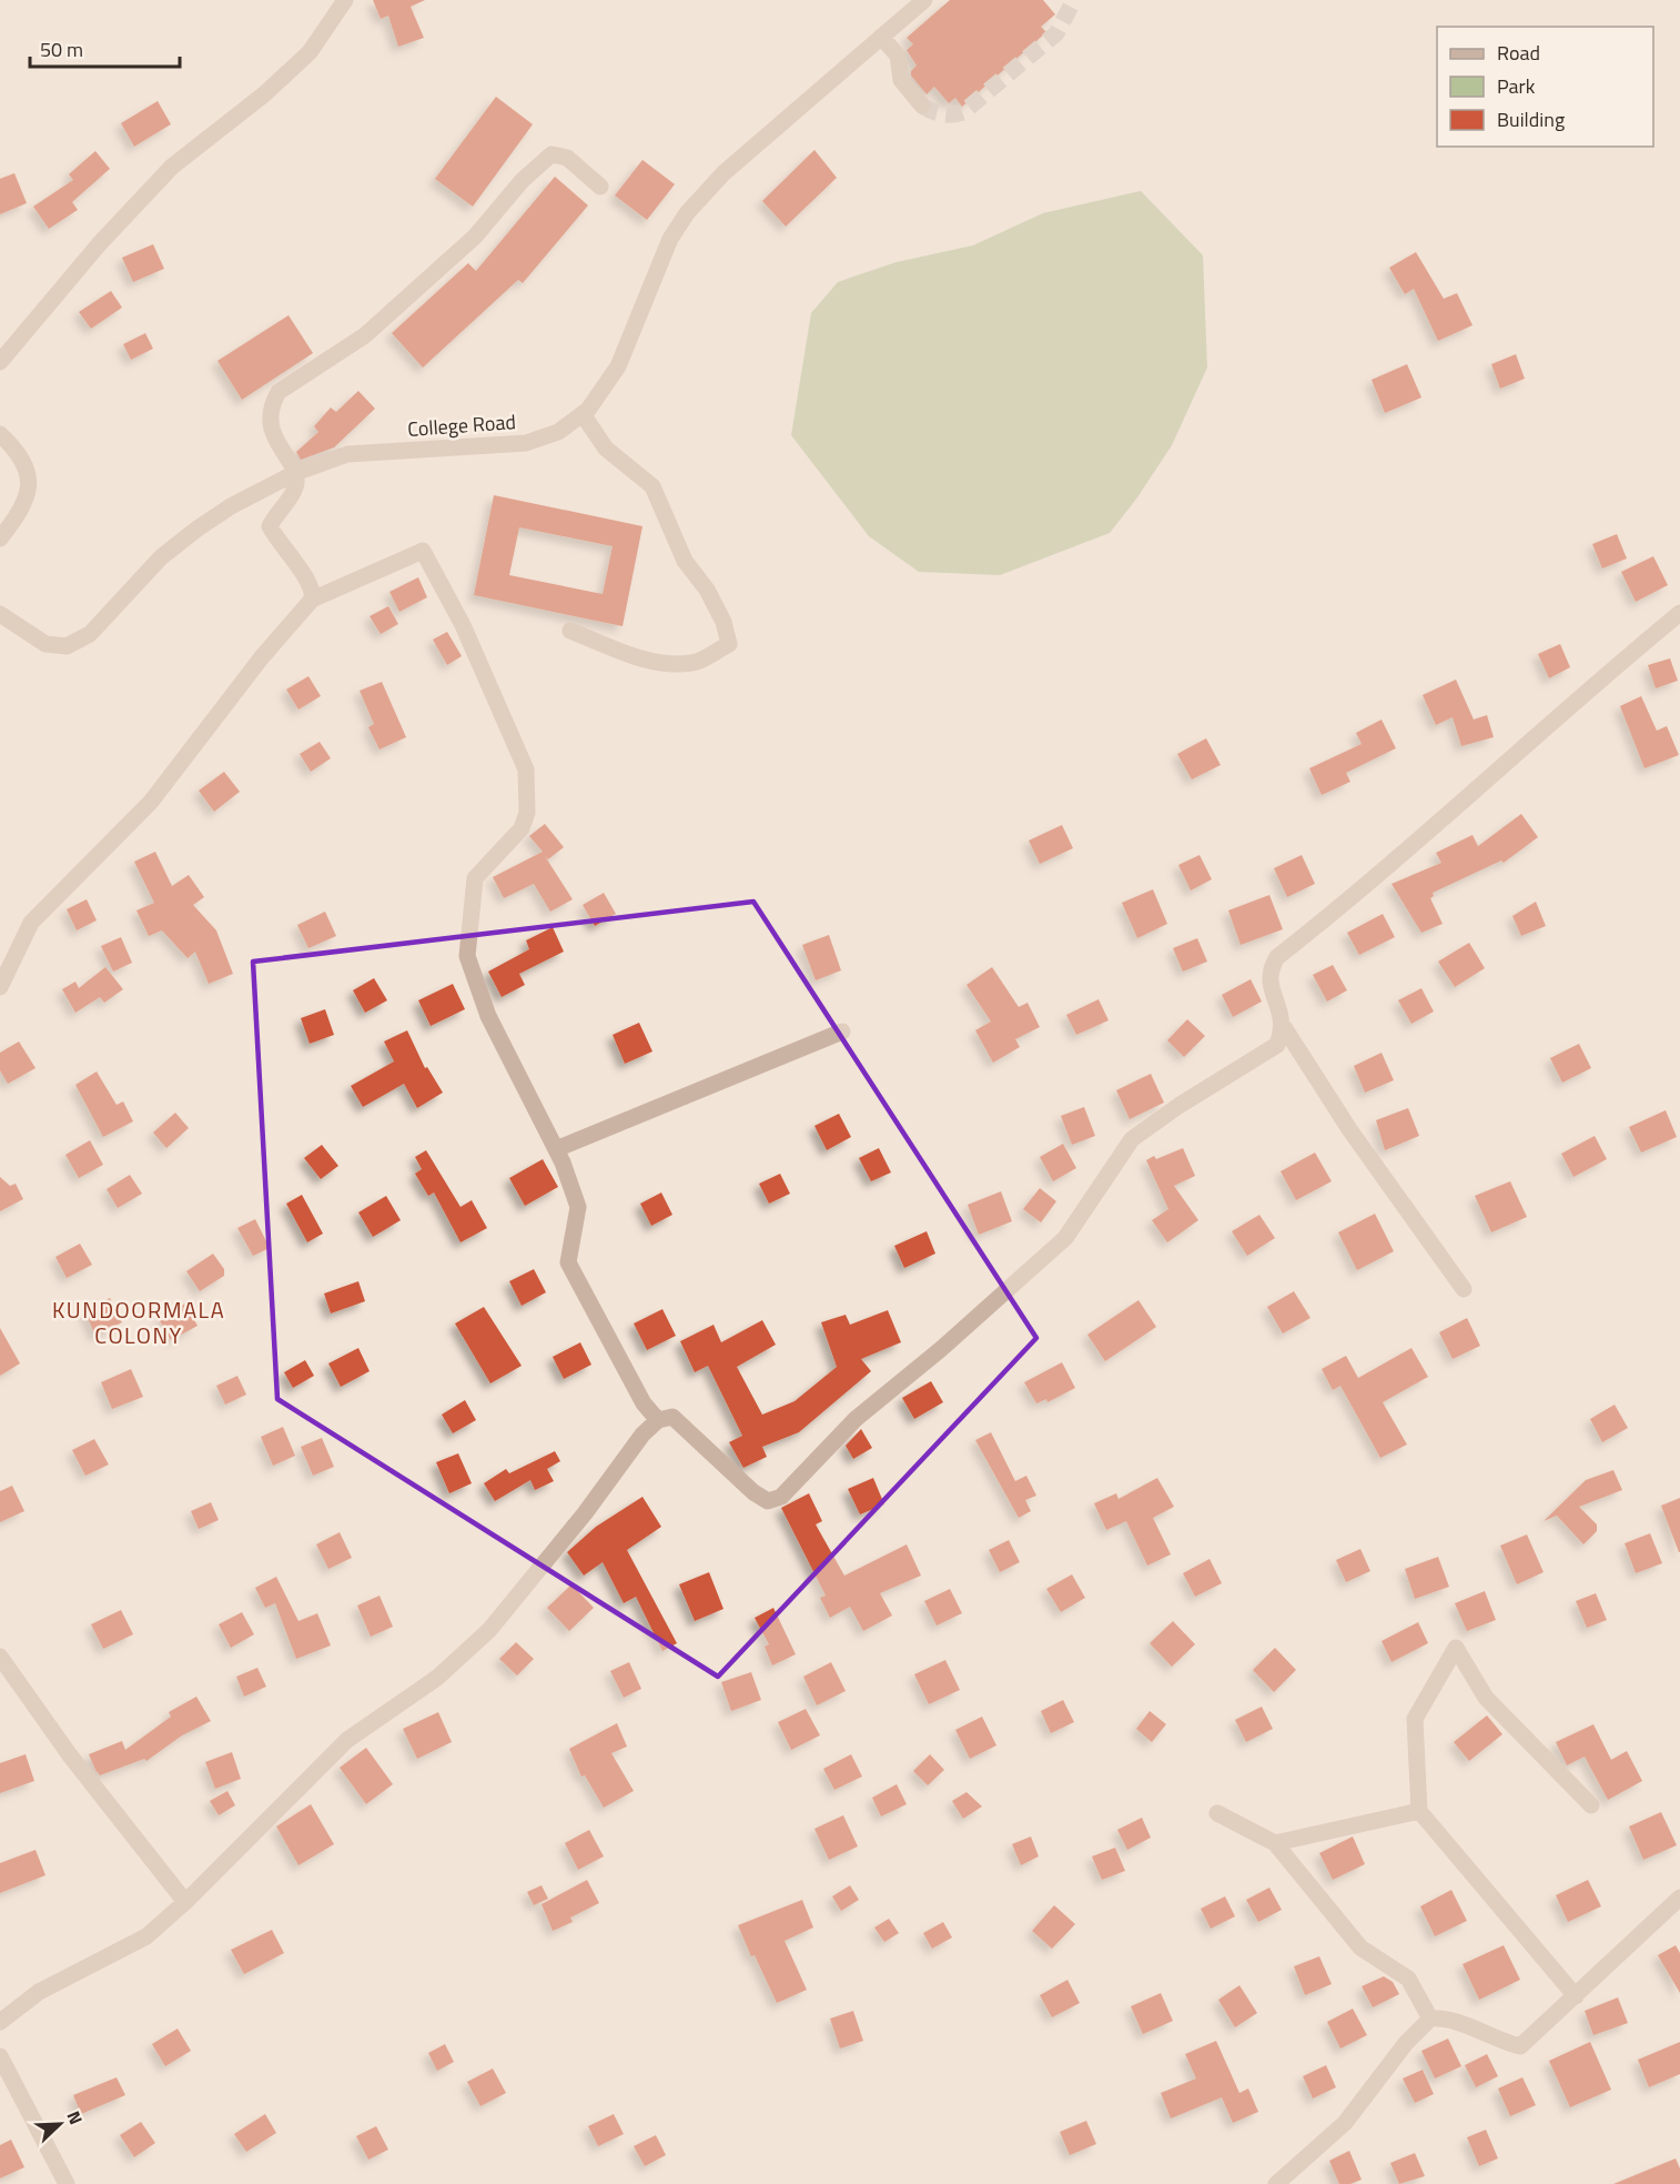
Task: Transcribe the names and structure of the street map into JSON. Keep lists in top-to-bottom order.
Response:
{
  "streets": {
    "street": ["College Road"]
  },
  "districts": ["KUNDOORMALA COLONY"],
  "legend": ["Road", "Park", "Building"],
  "scale_bar": "50 m",
  "north": "top right"
}
